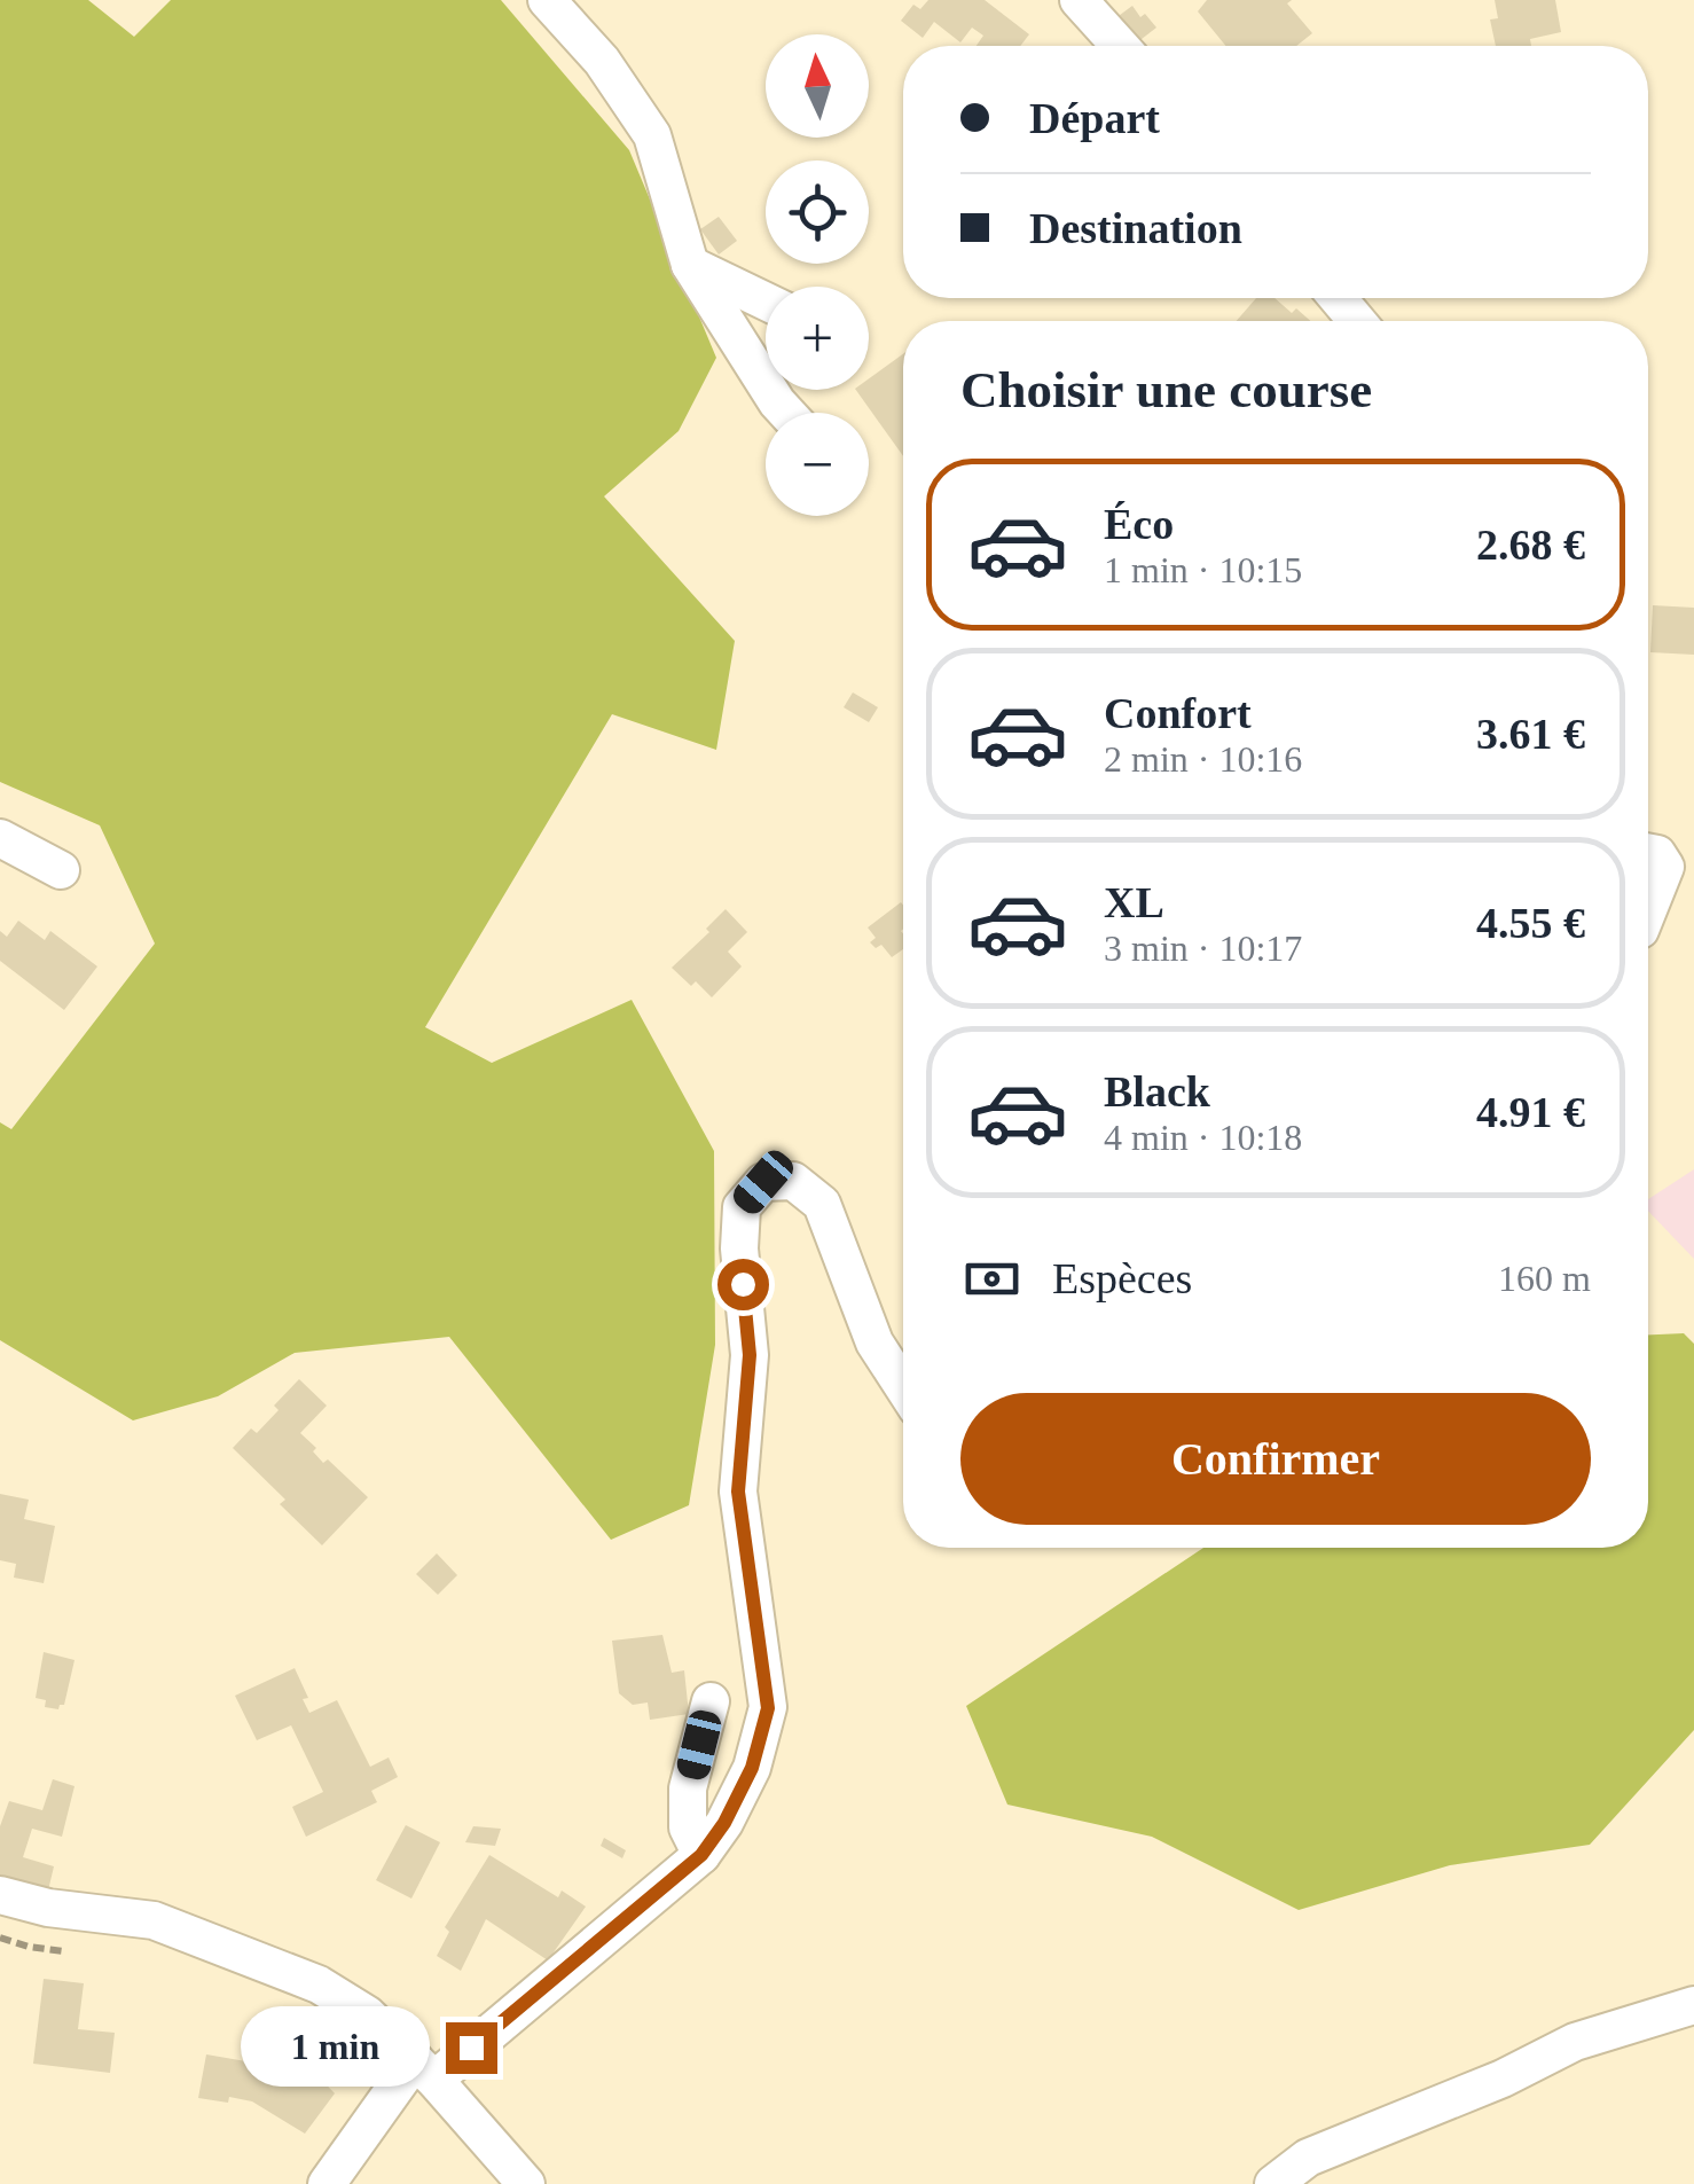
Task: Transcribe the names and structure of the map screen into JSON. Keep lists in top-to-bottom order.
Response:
{
  "north": "top",
  "page": {
    "map_buttons": ["+", "−"],
    "banner": ["Départ", "Destination"],
    "heading": "Choisir une course",
    "list": [
      {
        "name": "Éco",
        "note": "1 min · 10:15",
        "value": "2.68 €"
      },
      {
        "name": "Confort",
        "note": "2 min · 10:16",
        "value": "3.61 €"
      },
      {
        "name": "XL",
        "note": "3 min · 10:17",
        "value": "4.55 €"
      },
      {
        "name": "Black",
        "note": "4 min · 10:18",
        "value": "4.91 €"
      }
    ],
    "pay": ["Espèces", "160 m"],
    "buttons": "Confirmer",
    "bubble": "1 min"
  }
}
